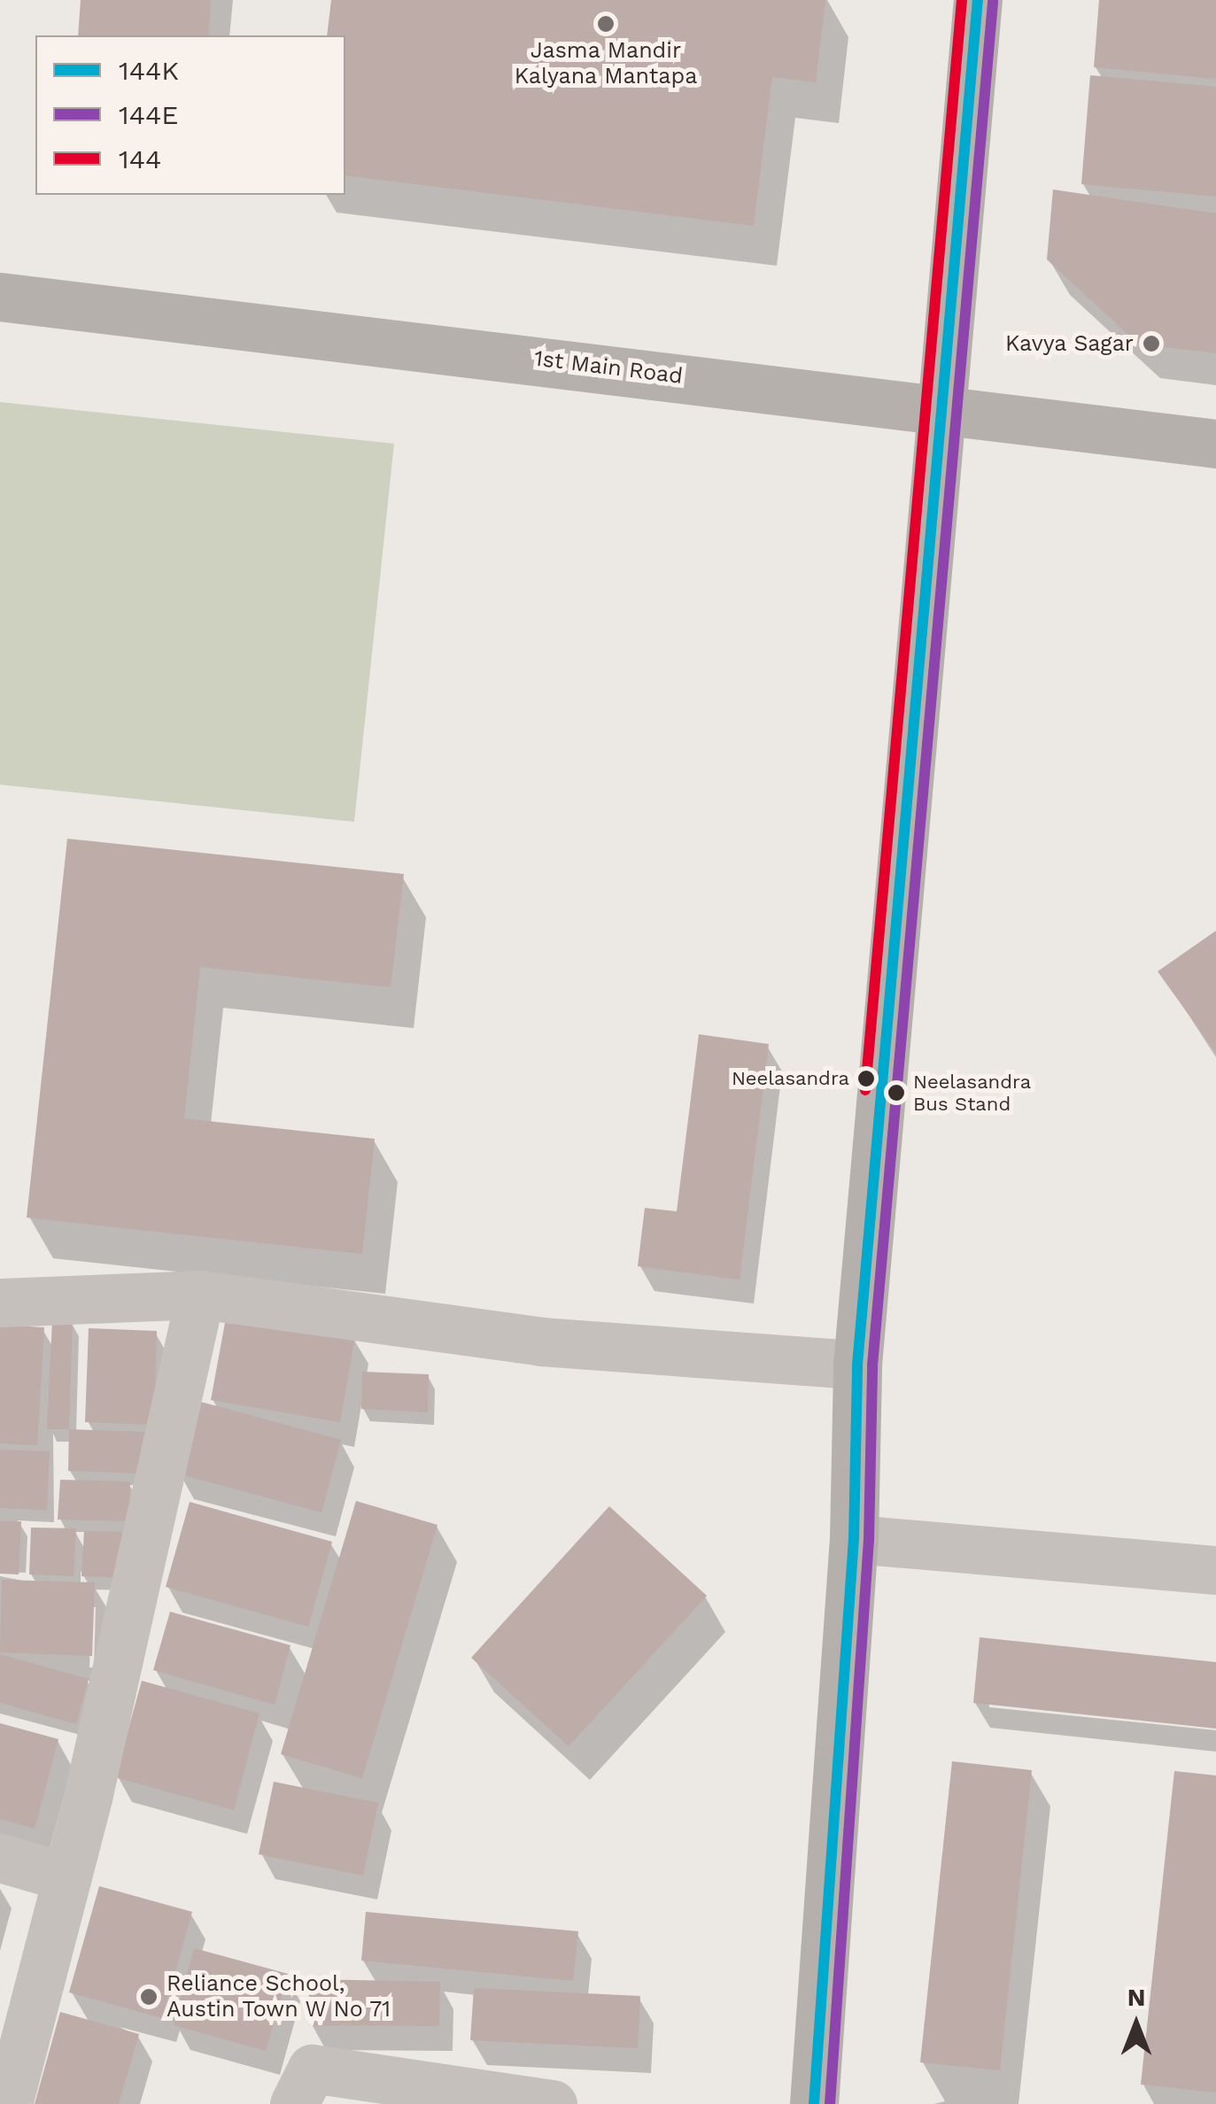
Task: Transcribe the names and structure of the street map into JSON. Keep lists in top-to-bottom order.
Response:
{
  "streets": {
    "street": ["1st Main Road"]
  },
  "places": [
    "Jasma Mandir Kalyana Mantapa",
    "Kavya Sagar",
    "Neelasandra",
    "Neelasandra Bus Stand",
    "Reliance School, Austin Town W No 71"
  ],
  "lines": ["transit line 144K", "transit line 144", "transit line 144E"],
  "legend": ["144K", "144E", "144"],
  "north": "top"
}
